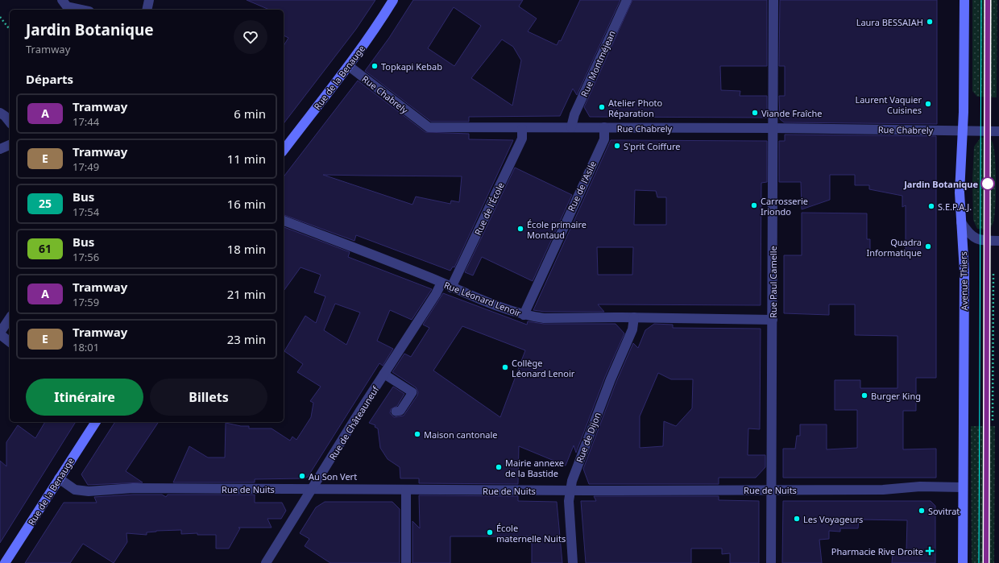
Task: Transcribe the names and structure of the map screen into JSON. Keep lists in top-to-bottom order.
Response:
{
  "streets": {
    "street": [
      "Rue Montméjean",
      "Rue de la Benauge",
      "Rue Chabrely",
      "Rue de l'Asile",
      "Rue de l'École",
      "Avenue Thiers",
      "Rue Paul Camelle",
      "Rue Léonard Lenoir",
      "Rue de Châteauneuf",
      "Rue de Dijon",
      "Rue de Nuits"
    ]
  },
  "crossings": [
    ["Rue Montméjean", "Rue Chabrely"],
    ["Rue de la Benauge", "Rue Chabrely"],
    ["Rue de la Benauge", "Rue de Nuits"],
    ["Rue Chabrely", "Rue de l'Asile"],
    ["Rue Chabrely", "Rue de l'École"],
    ["Rue Chabrely", "Avenue Thiers"],
    ["Rue Chabrely", "Rue Paul Camelle"],
    ["Rue de l'Asile", "Rue Léonard Lenoir"],
    ["Rue de l'École", "Rue Léonard Lenoir"],
    ["Avenue Thiers", "Rue de Nuits"],
    ["Rue Paul Camelle", "Rue Léonard Lenoir"],
    ["Rue Paul Camelle", "Rue de Nuits"],
    ["Rue Léonard Lenoir", "Rue de Châteauneuf"],
    ["Rue Léonard Lenoir", "Rue de Dijon"],
    ["Rue de Châteauneuf", "Rue de Nuits"],
    ["Rue de Dijon", "Rue de Nuits"]
  ],
  "places": {
    "other": [
      "Laura BESSAIAH",
      "Topkapi Kebab",
      "Laurent Vaquier Cuisines",
      "Atelier Photo Réparation",
      "Viande Fraîche",
      "S'prit Coiffure",
      "Jardin Botanique",
      "Carrosserie Iriondo",
      "S.E.P.A.J.",
      "École primaire Montaud",
      "Quadra Informatique",
      "Collège Léonard Lenoir",
      "Burger King",
      "Maison cantonale",
      "Mairie annexe de la Bastide",
      "Au Son Vert",
      "Sovitrat",
      "Les Voyageurs",
      "École maternelle Nuits"
    ],
    "health": ["Pharmacie Rive Droite"]
  },
  "lines": ["tram line A"],
  "page": {
    "heading": [
      ["Jardin Botanique", "Tramway"],
      "Départs"
    ],
    "list": [
      {
        "mark": "A",
        "name": "Tramway",
        "note": "17:44",
        "value": "6 min"
      },
      {
        "mark": "E",
        "name": "Tramway",
        "note": "17:49",
        "value": "11 min"
      },
      {
        "mark": "25",
        "name": "Bus",
        "note": "17:54",
        "value": "16 min"
      },
      {
        "mark": "61",
        "name": "Bus",
        "note": "17:56",
        "value": "18 min"
      },
      {
        "mark": "A",
        "name": "Tramway",
        "note": "17:59",
        "value": "21 min"
      },
      {
        "mark": "E",
        "name": "Tramway",
        "note": "18:01",
        "value": "23 min"
      }
    ],
    "buttons": ["Itinéraire", "Billets"]
  }
}
